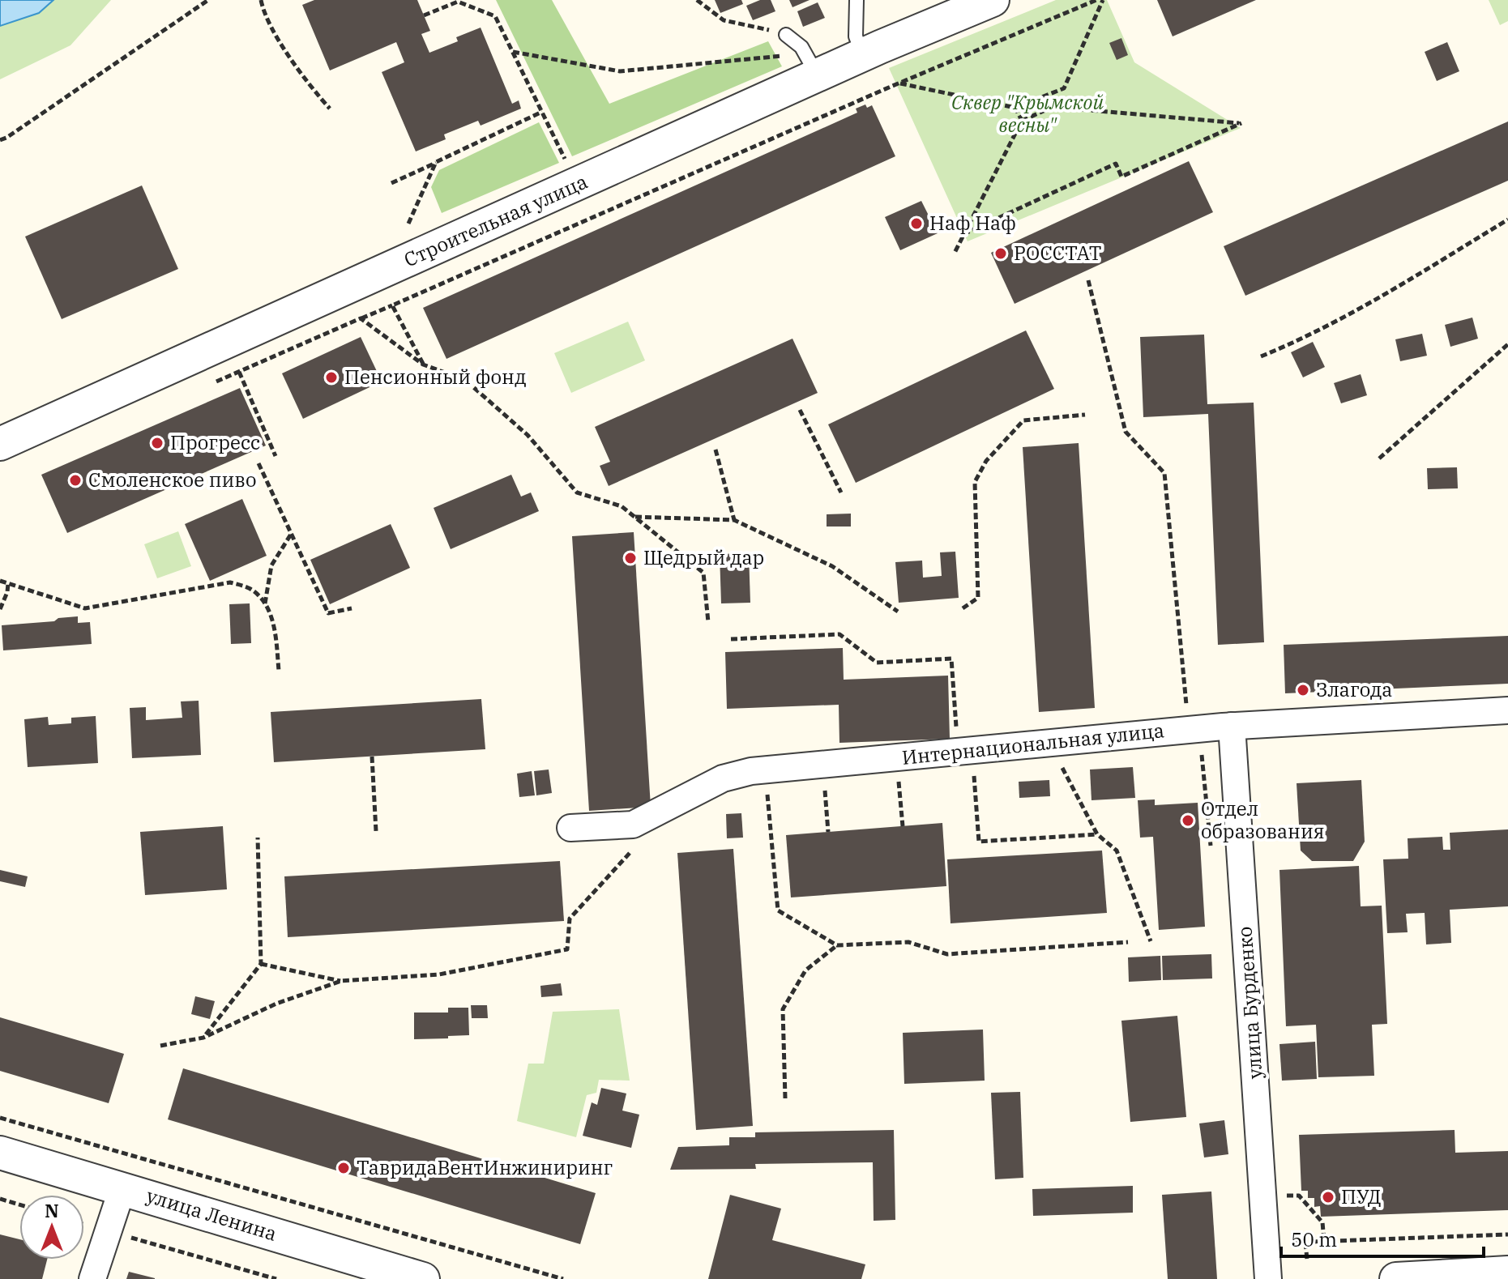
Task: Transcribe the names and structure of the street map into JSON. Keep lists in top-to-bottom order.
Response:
{
  "streets": {
    "street": [
      "Строительная улица",
      "Интернациональная улица",
      "улица Бурденко",
      "улица Ленина"
    ]
  },
  "crossings": [
    ["Интернациональная улица", "улица Бурденко"]
  ],
  "parks": ["Сквер \"Крымской весны\""],
  "places": [
    "Наф Наф",
    "РОССТАТ",
    "Пенсионный фонд",
    "Прогресс",
    "Смоленское пиво",
    "Щедрый дар",
    "Злагода",
    "Отдел образования",
    "ТавридаВентИнжиниринг",
    "ПУД"
  ],
  "scale_bar": "50 m",
  "north": "top"
}
